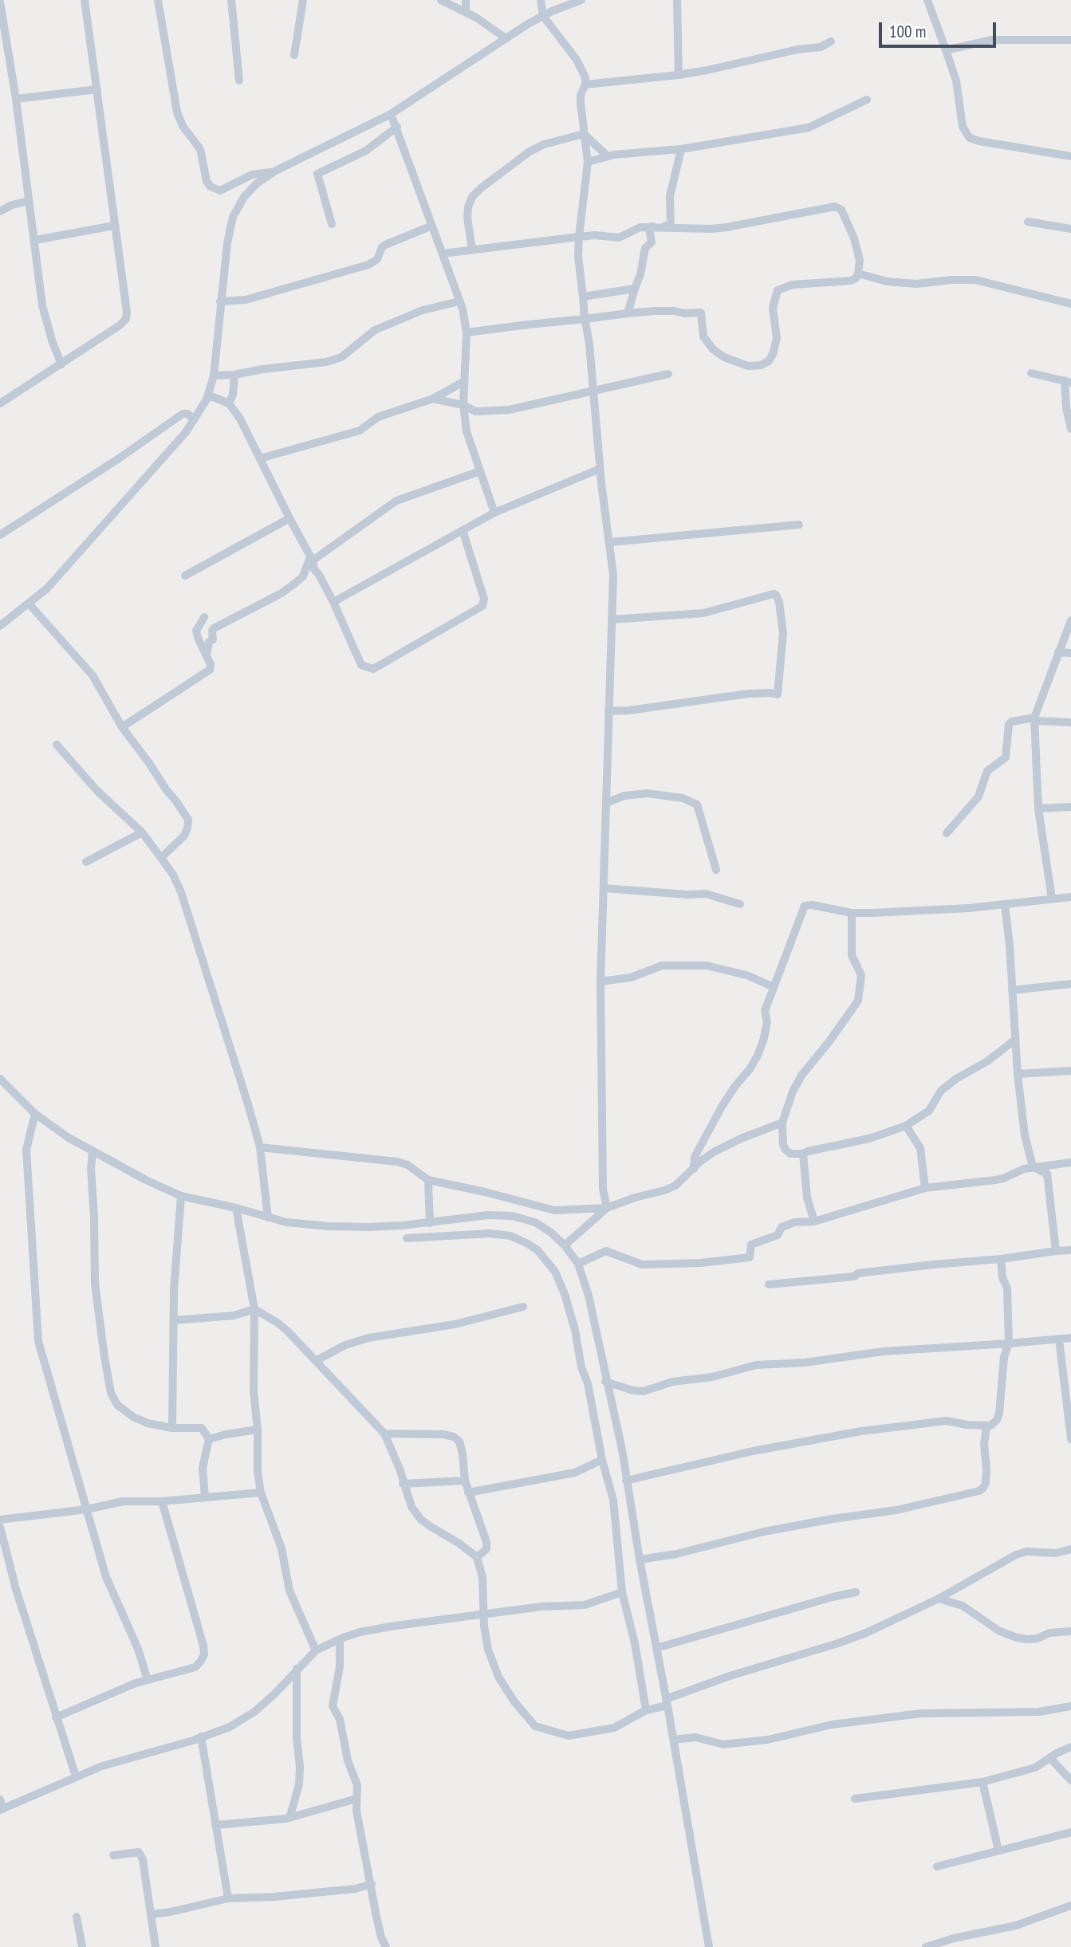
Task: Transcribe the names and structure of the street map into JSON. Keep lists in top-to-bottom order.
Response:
{
  "scale_bar": "100 m"
}
